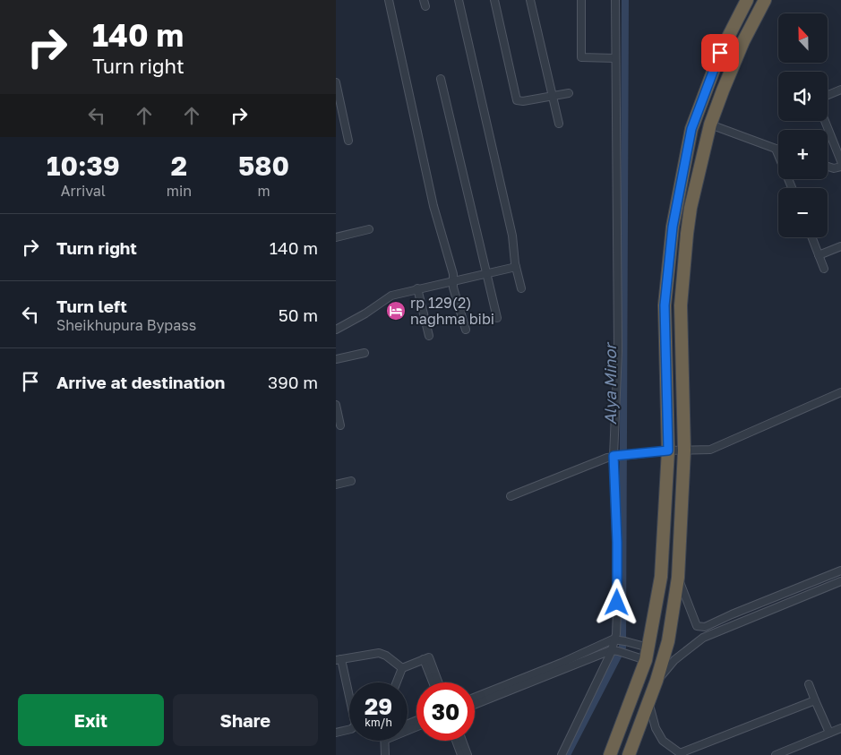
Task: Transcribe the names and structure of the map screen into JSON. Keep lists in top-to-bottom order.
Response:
{
  "water": ["Alya Minor"],
  "places": {
    "hotel": ["rp 129(2) naghma bibi"]
  },
  "north": "top",
  "page": {
    "turn": ["140 m", "Turn right"],
    "map_buttons": ["+", "−"],
    "eta": [
      "10:39",
      "Arrival",
      "2",
      "min",
      "580",
      "m"
    ],
    "list": [
      {
        "name": "Turn right",
        "value": "140 m"
      },
      {
        "name": "Turn left",
        "note": "Sheikhupura Bypass",
        "value": "50 m"
      },
      {
        "name": "Arrive at destination",
        "value": "390 m"
      }
    ],
    "speed": "29 km/h",
    "limit": "30",
    "buttons": ["Exit", "Share"]
  }
}
